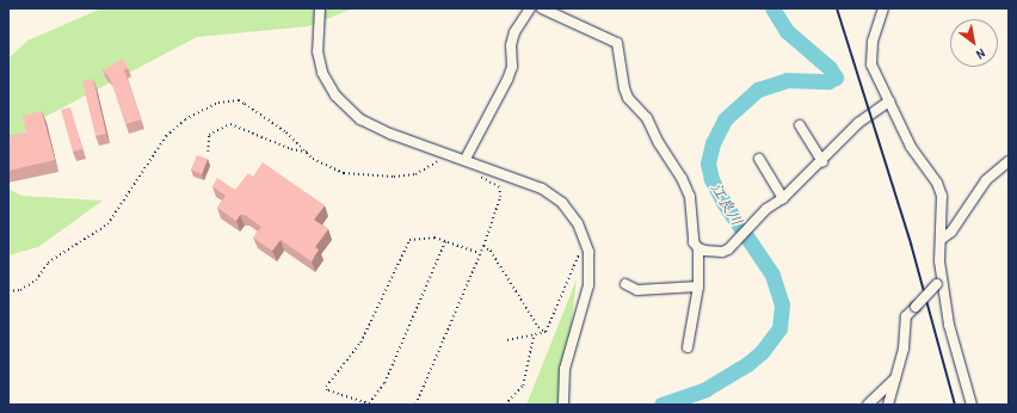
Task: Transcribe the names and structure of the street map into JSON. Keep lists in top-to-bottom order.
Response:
{
  "water": ["江良川"],
  "north": "bottom right"
}
